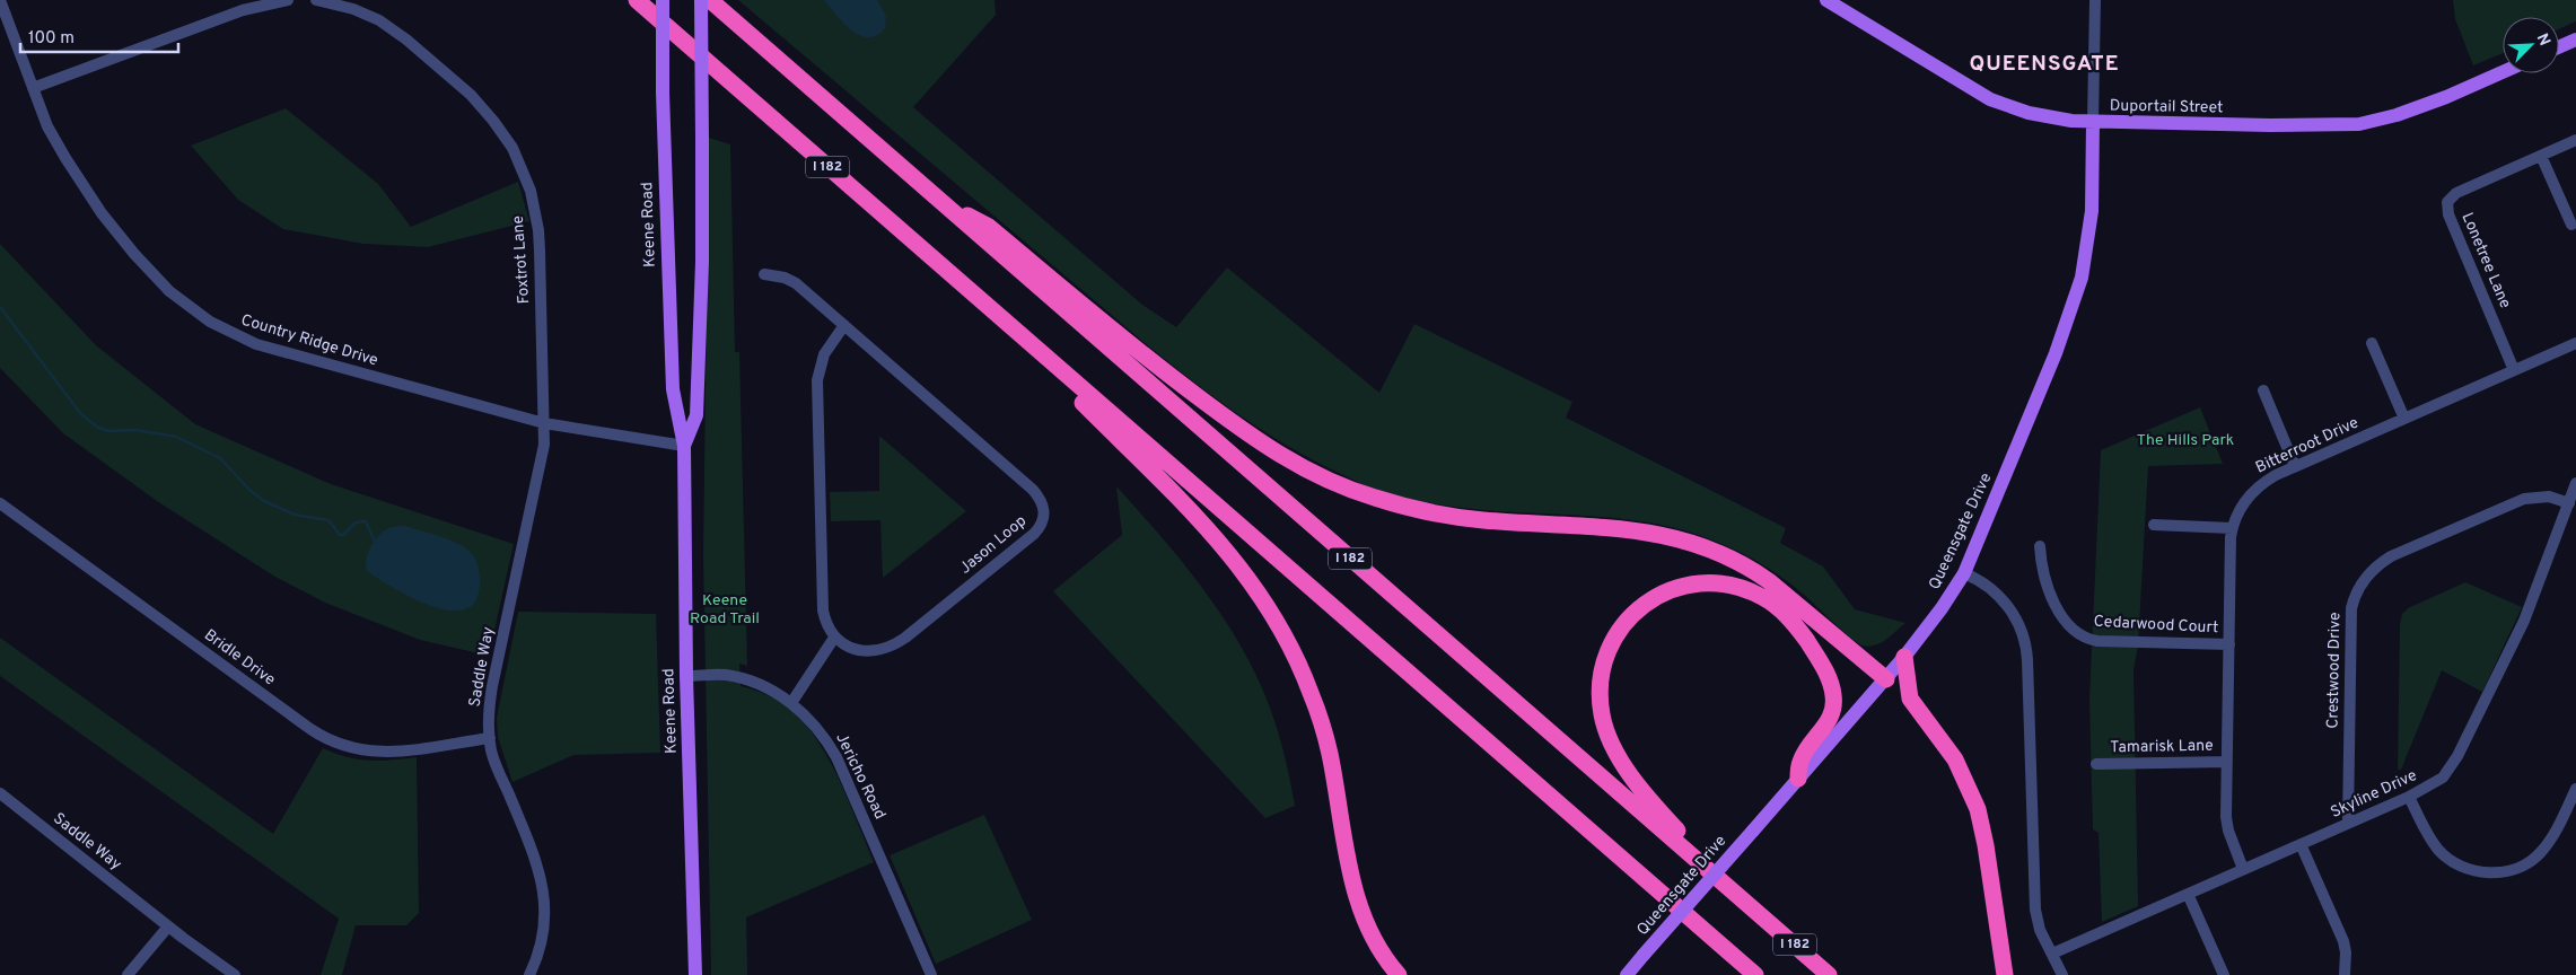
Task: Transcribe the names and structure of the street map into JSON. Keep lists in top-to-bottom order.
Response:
{
  "streets": {
    "highway": ["I 182"],
    "main road": ["Duportail Street", "Keene Road", "Queensgate Drive"],
    "street": [
      "Foxtrot Lane",
      "Lonetree Lane",
      "Country Ridge Drive",
      "Bitterroot Drive",
      "Jason Loop",
      "Cedarwood Court",
      "Bridle Drive",
      "Saddle Way",
      "Crestwood Drive",
      "Tamarisk Lane",
      "Jericho Road",
      "Skyline Drive"
    ]
  },
  "crossings": [
    ["Duportail Street", "Queensgate Drive"],
    ["Keene Road", "Country Ridge Drive"],
    ["Keene Road", "Jericho Road"],
    ["Foxtrot Lane", "Country Ridge Drive"],
    ["Foxtrot Lane", "Saddle Way"],
    ["Lonetree Lane", "Bitterroot Drive"],
    ["Country Ridge Drive", "Saddle Way"],
    ["Bitterroot Drive", "Cedarwood Court"],
    ["Bitterroot Drive", "Tamarisk Lane"],
    ["Bitterroot Drive", "Skyline Drive"],
    ["Bridle Drive", "Saddle Way"],
    ["Crestwood Drive", "Skyline Drive"]
  ],
  "districts": ["QUEENSGATE"],
  "parks": ["The Hills Park", "Keene Road Trail"],
  "scale_bar": "100 m",
  "north": "top right"
}
